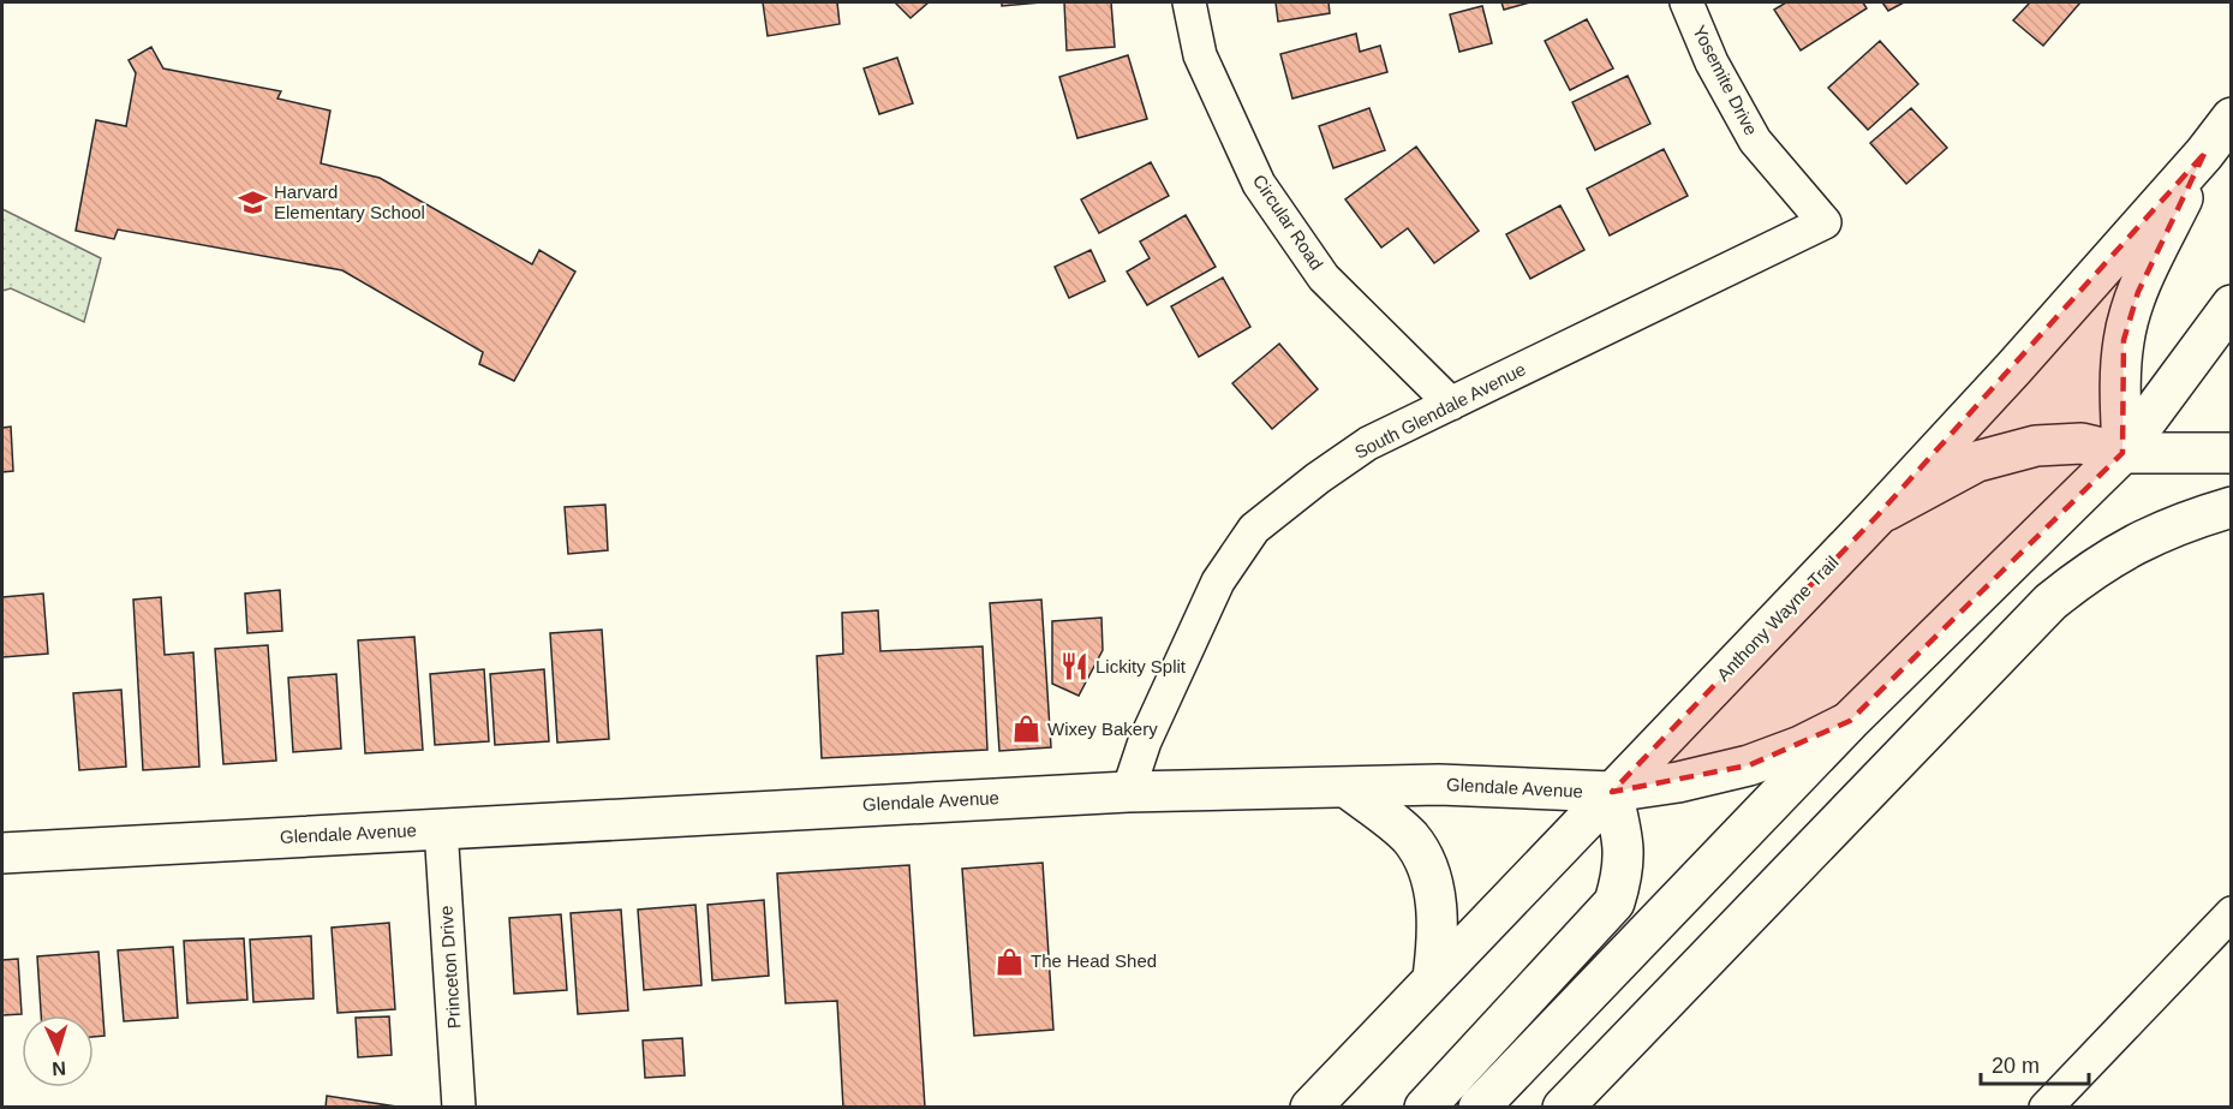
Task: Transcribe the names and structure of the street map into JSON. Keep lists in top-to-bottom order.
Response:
{
  "streets": {
    "main road": ["Anthony Wayne Trail", "Glendale Avenue"],
    "street": [
      "Yosemite Drive",
      "Circular Road",
      "South Glendale Avenue",
      "Princeton Drive"
    ]
  },
  "crossings": [
    ["Yosemite Drive", "South Glendale Avenue"],
    ["Circular Road", "South Glendale Avenue"],
    ["South Glendale Avenue", "Glendale Avenue"],
    ["Anthony Wayne Trail", "Glendale Avenue"],
    ["Glendale Avenue", "Princeton Drive"]
  ],
  "places": {
    "school or university": ["Harvard Elementary School"],
    "restaurant": ["Lickity Split"],
    "shop": ["Wixey Bakery", "The Head Shed"]
  },
  "scale_bar": "20 m",
  "north": "bottom"
}
